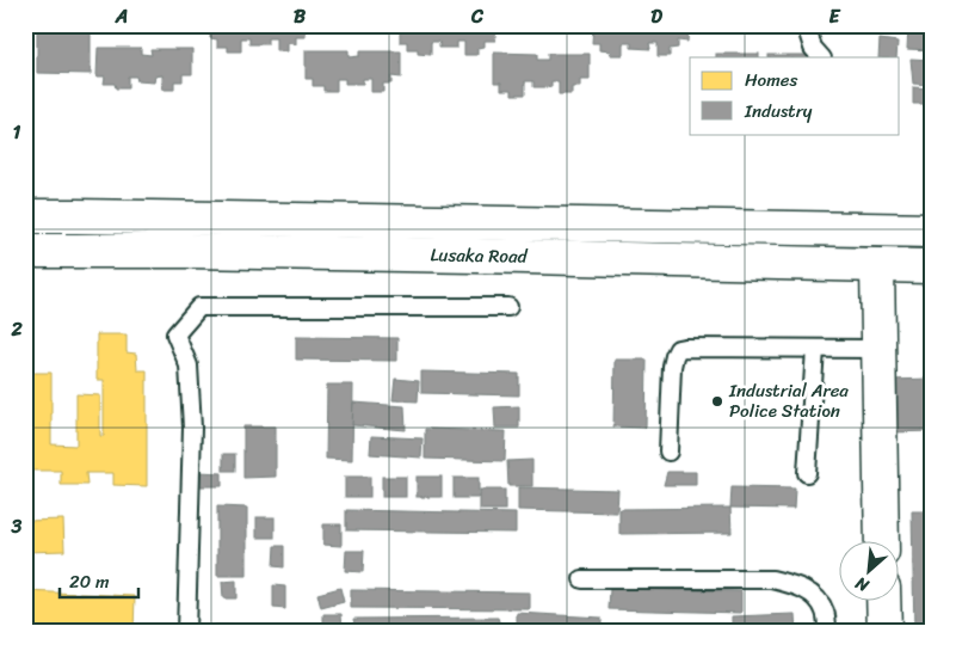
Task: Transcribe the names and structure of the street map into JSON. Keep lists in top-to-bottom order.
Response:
{
  "streets": {
    "main road": ["Lusaka Road"]
  },
  "places": ["Industrial Area Police Station"],
  "legend": ["Homes", "Industry"],
  "scale_bar": "20 m",
  "north": "bottom left",
  "grid": {
    "columns": [
      "A",
      "B",
      "C",
      "D",
      "E"
    ],
    "rows": ["1", "2", "3"]
  }
}
